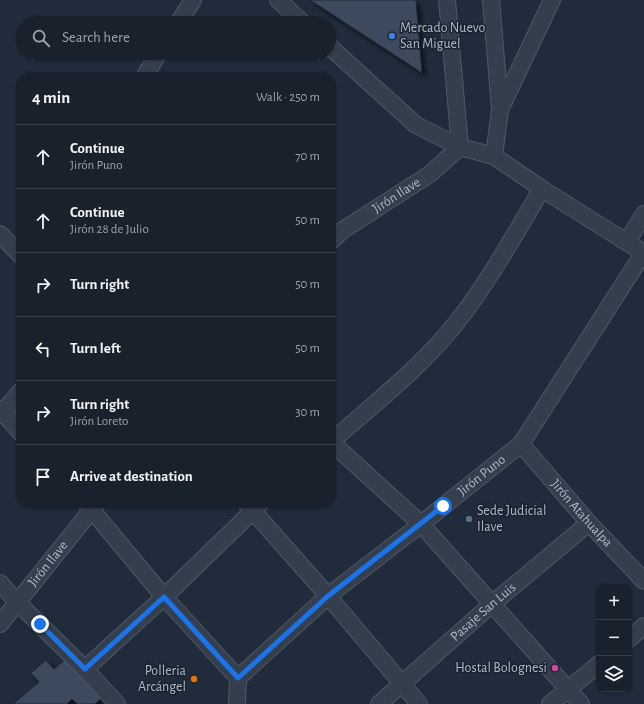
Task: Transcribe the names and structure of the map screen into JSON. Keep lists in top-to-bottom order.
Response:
{
  "streets": {
    "street": [
      "Jirón Ilave",
      "Jirón Puno",
      "Jirón Atahualpa",
      "Pasaje San Luis"
    ]
  },
  "crossings": [
    ["Jirón Puno", "Jirón Atahualpa"],
    ["Jirón Atahualpa", "Pasaje San Luis"]
  ],
  "places": [
    "Mercado Nuevo San Miguel",
    "Sede Judicial Ilave",
    "Hostal Bolognesi",
    "Polleria Arcángel"
  ],
  "page": {
    "search": "Search here",
    "heading": ["4 min", "Walk · 250 m"],
    "list": [
      ["Continue", "Jirón Puno", "70 m"],
      ["Continue", "Jirón 28 de Julio", "50 m"],
      ["Turn right", "50 m"],
      ["Turn left", "50 m"],
      ["Turn right", "Jirón Loreto", "30 m"],
      "Arrive at destination"
    ],
    "map_buttons": ["+", "−"]
  }
}
